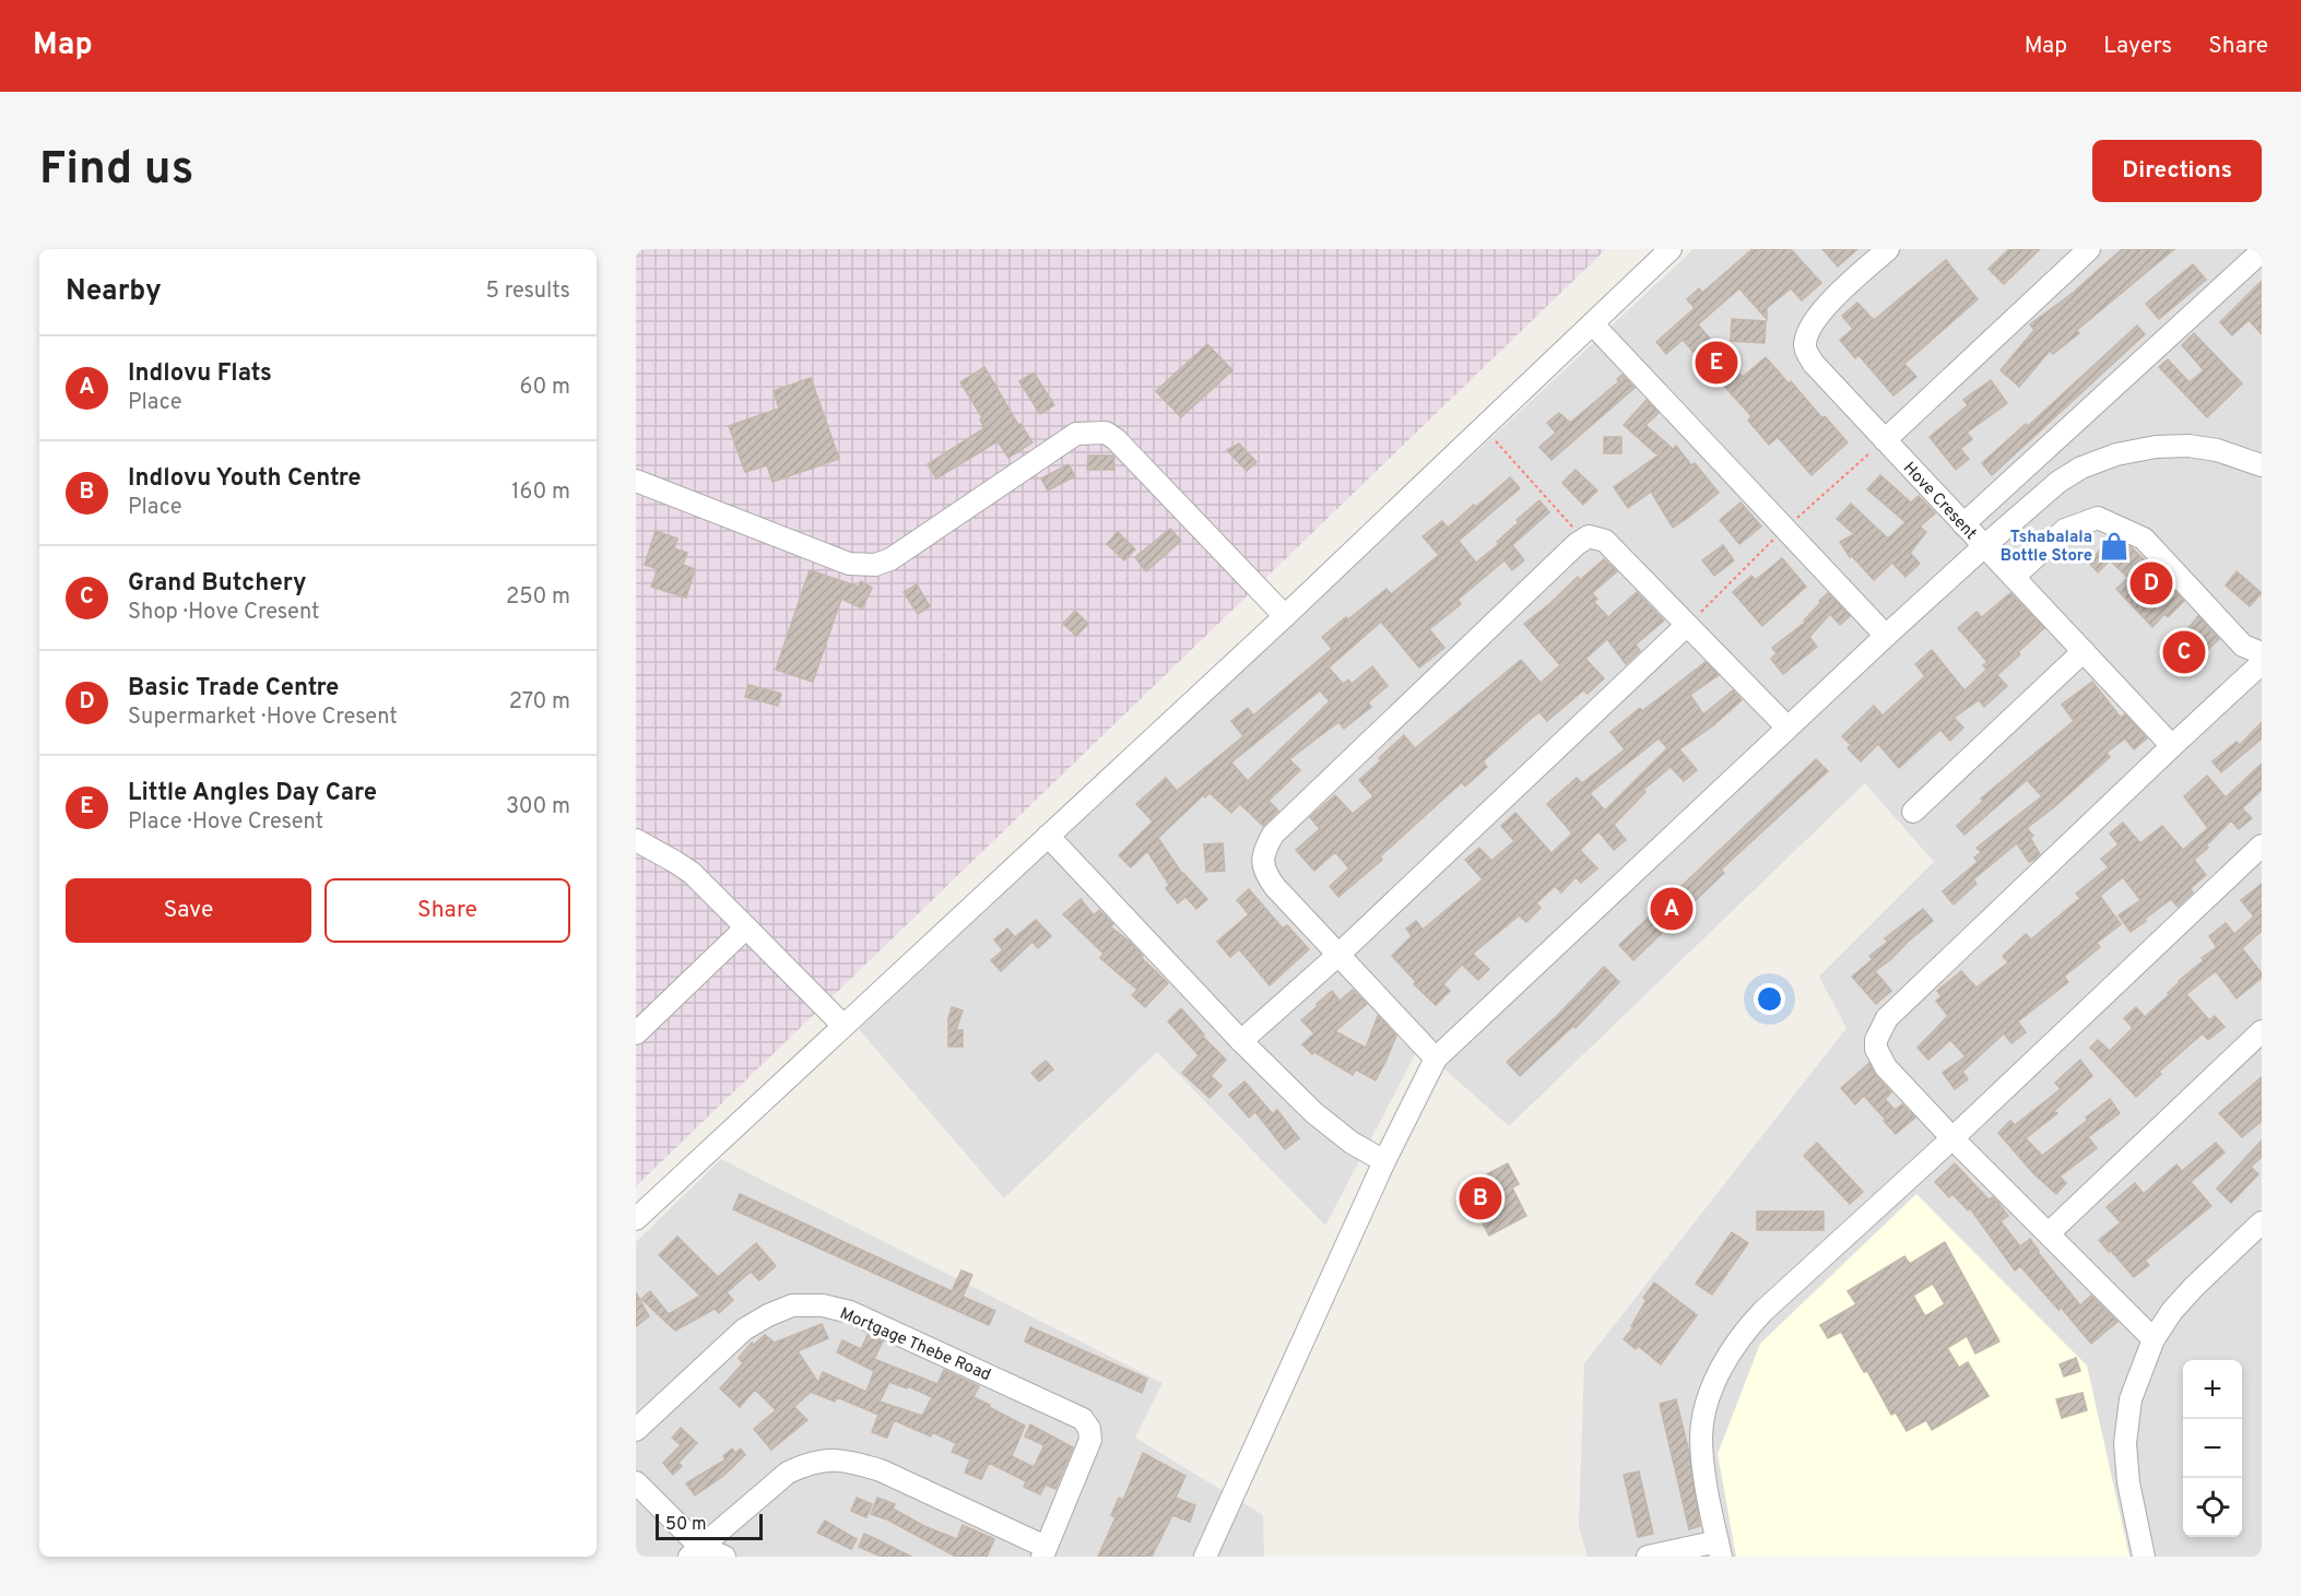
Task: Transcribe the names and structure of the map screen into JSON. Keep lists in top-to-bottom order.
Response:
{
  "streets": {
    "street": ["Hove Cresent", "Mortgage Thebe Road"]
  },
  "places": {
    "shop": ["Tshabalala Bottle Store"]
  },
  "scale_bar": "50 m",
  "page": {
    "header": "Map",
    "nav": ["Map", "Layers", "Share"],
    "buttons": [
      "Directions",
      ["Save", "Share"]
    ],
    "title": "Find us",
    "heading": ["Nearby", "5 results"],
    "list": [
      {
        "mark": "A",
        "name": "Indlovu Flats",
        "note": "Place",
        "value": "60 m"
      },
      {
        "mark": "B",
        "name": "Indlovu Youth Centre",
        "note": "Place",
        "value": "160 m"
      },
      {
        "mark": "C",
        "name": "Grand Butchery",
        "note": "Shop · Hove Cresent",
        "value": "250 m"
      },
      {
        "mark": "D",
        "name": "Basic Trade Centre",
        "note": "Supermarket · Hove Cresent",
        "value": "270 m"
      },
      {
        "mark": "E",
        "name": "Little Angles Day Care",
        "note": "Place · Hove Cresent",
        "value": "300 m"
      }
    ],
    "pins": [
      "E",
      "D",
      "C",
      "A",
      "B"
    ],
    "map_buttons": ["+", "−"],
    "scale": "50 m"
  }
}
